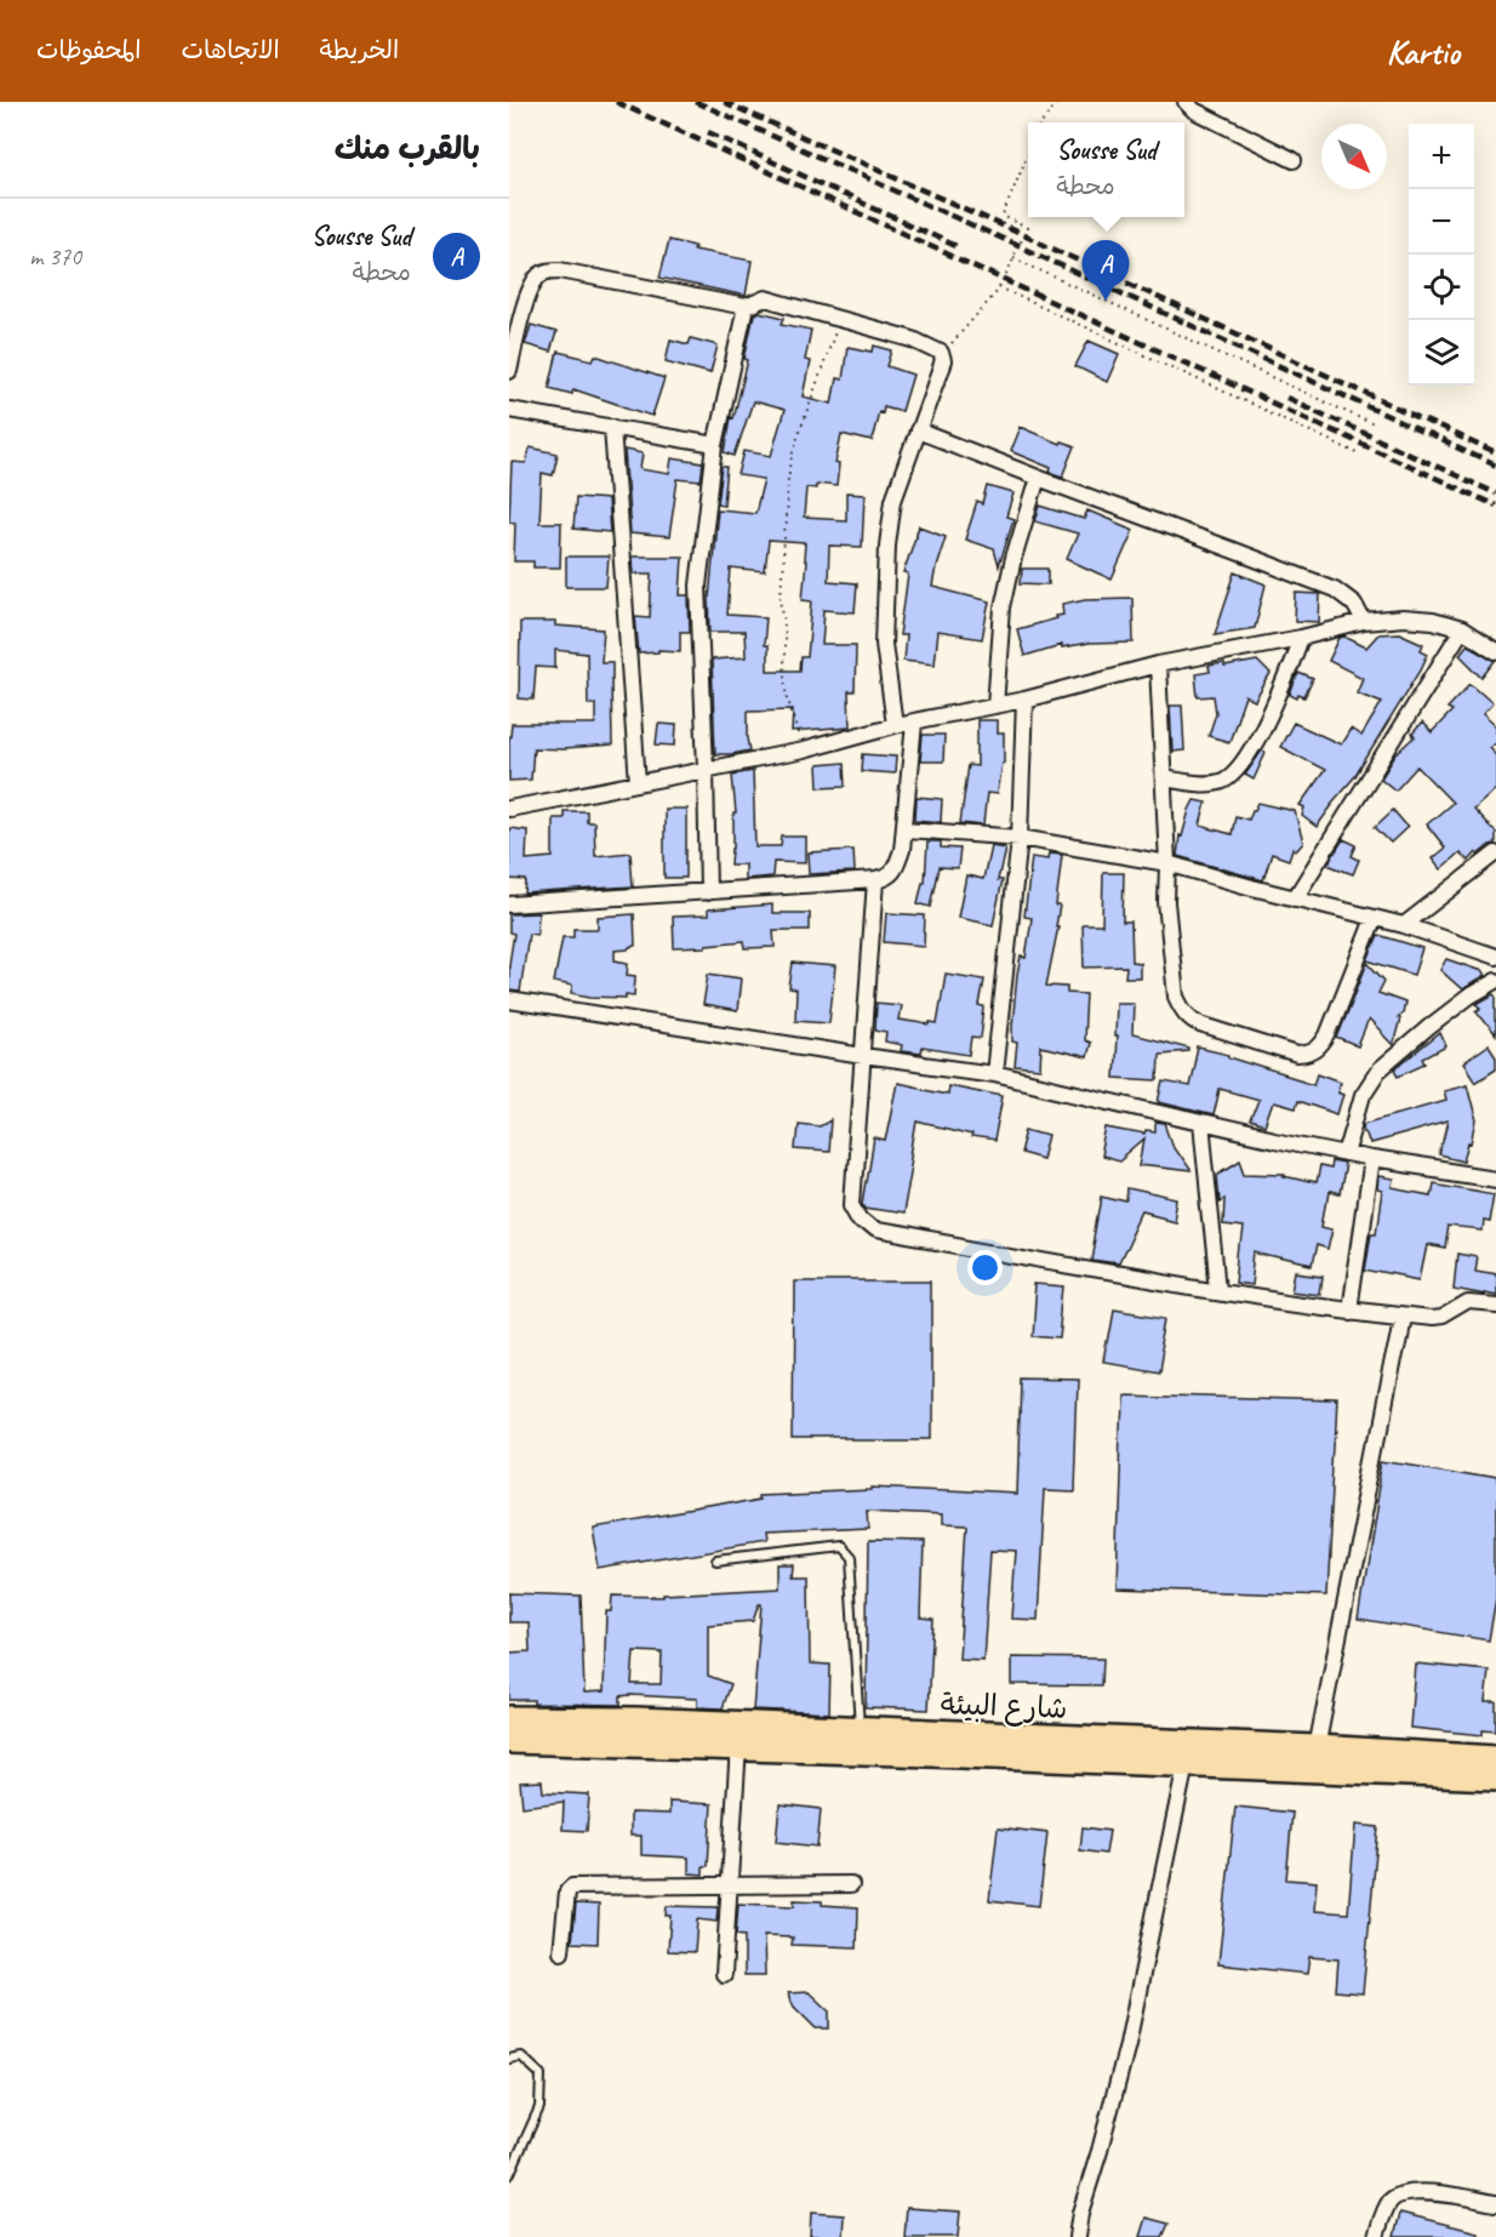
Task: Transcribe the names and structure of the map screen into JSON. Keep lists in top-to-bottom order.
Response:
{
  "streets": {
    "highway": ["شارع البيئة"]
  },
  "north": "bottom right",
  "page": {
    "header": "Kartio",
    "nav": ["الخريطة", "الاتجاهات", "المحفوظات"],
    "heading": "بالقرب منك",
    "popup": ["Sousse Sud", "محطة"],
    "map_buttons": ["+", "−"],
    "list": [
      {
        "mark": "A",
        "name": "Sousse Sud",
        "note": "محطة",
        "value": "370 m"
      }
    ],
    "pins": "A"
  }
}
